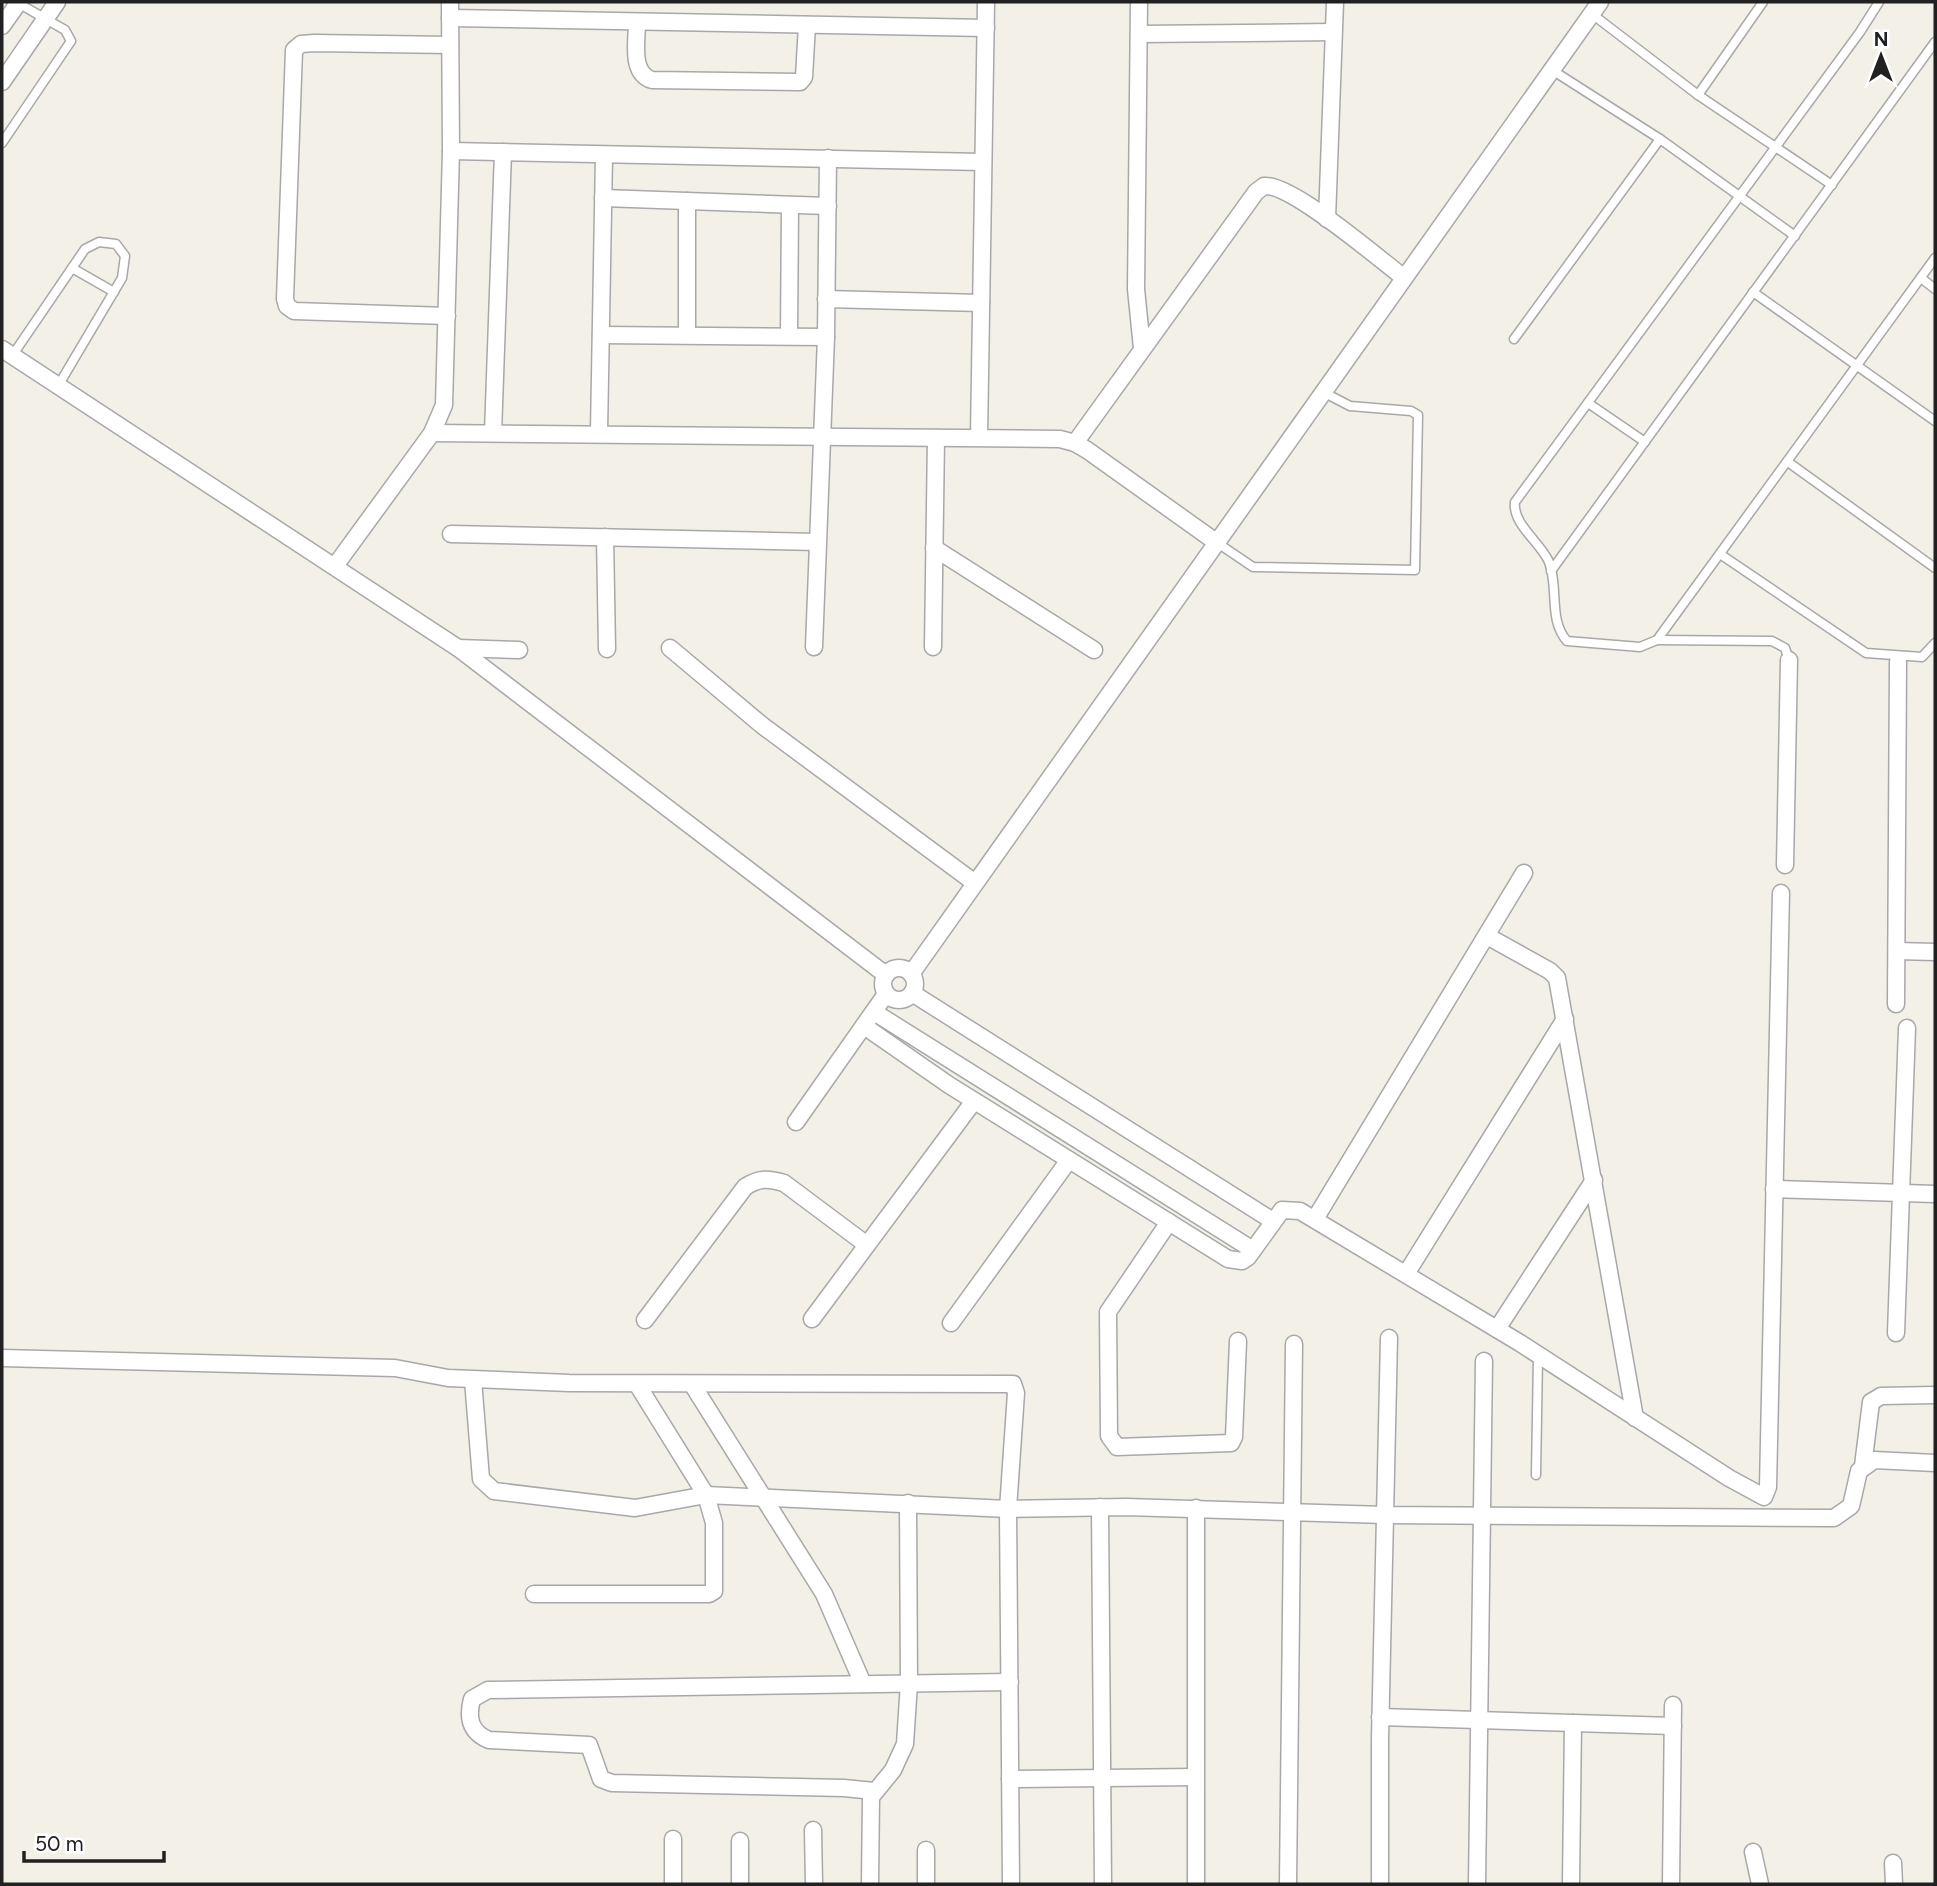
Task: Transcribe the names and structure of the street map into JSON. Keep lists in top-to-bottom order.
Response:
{
  "scale_bar": "50 m",
  "north": "top"
}
